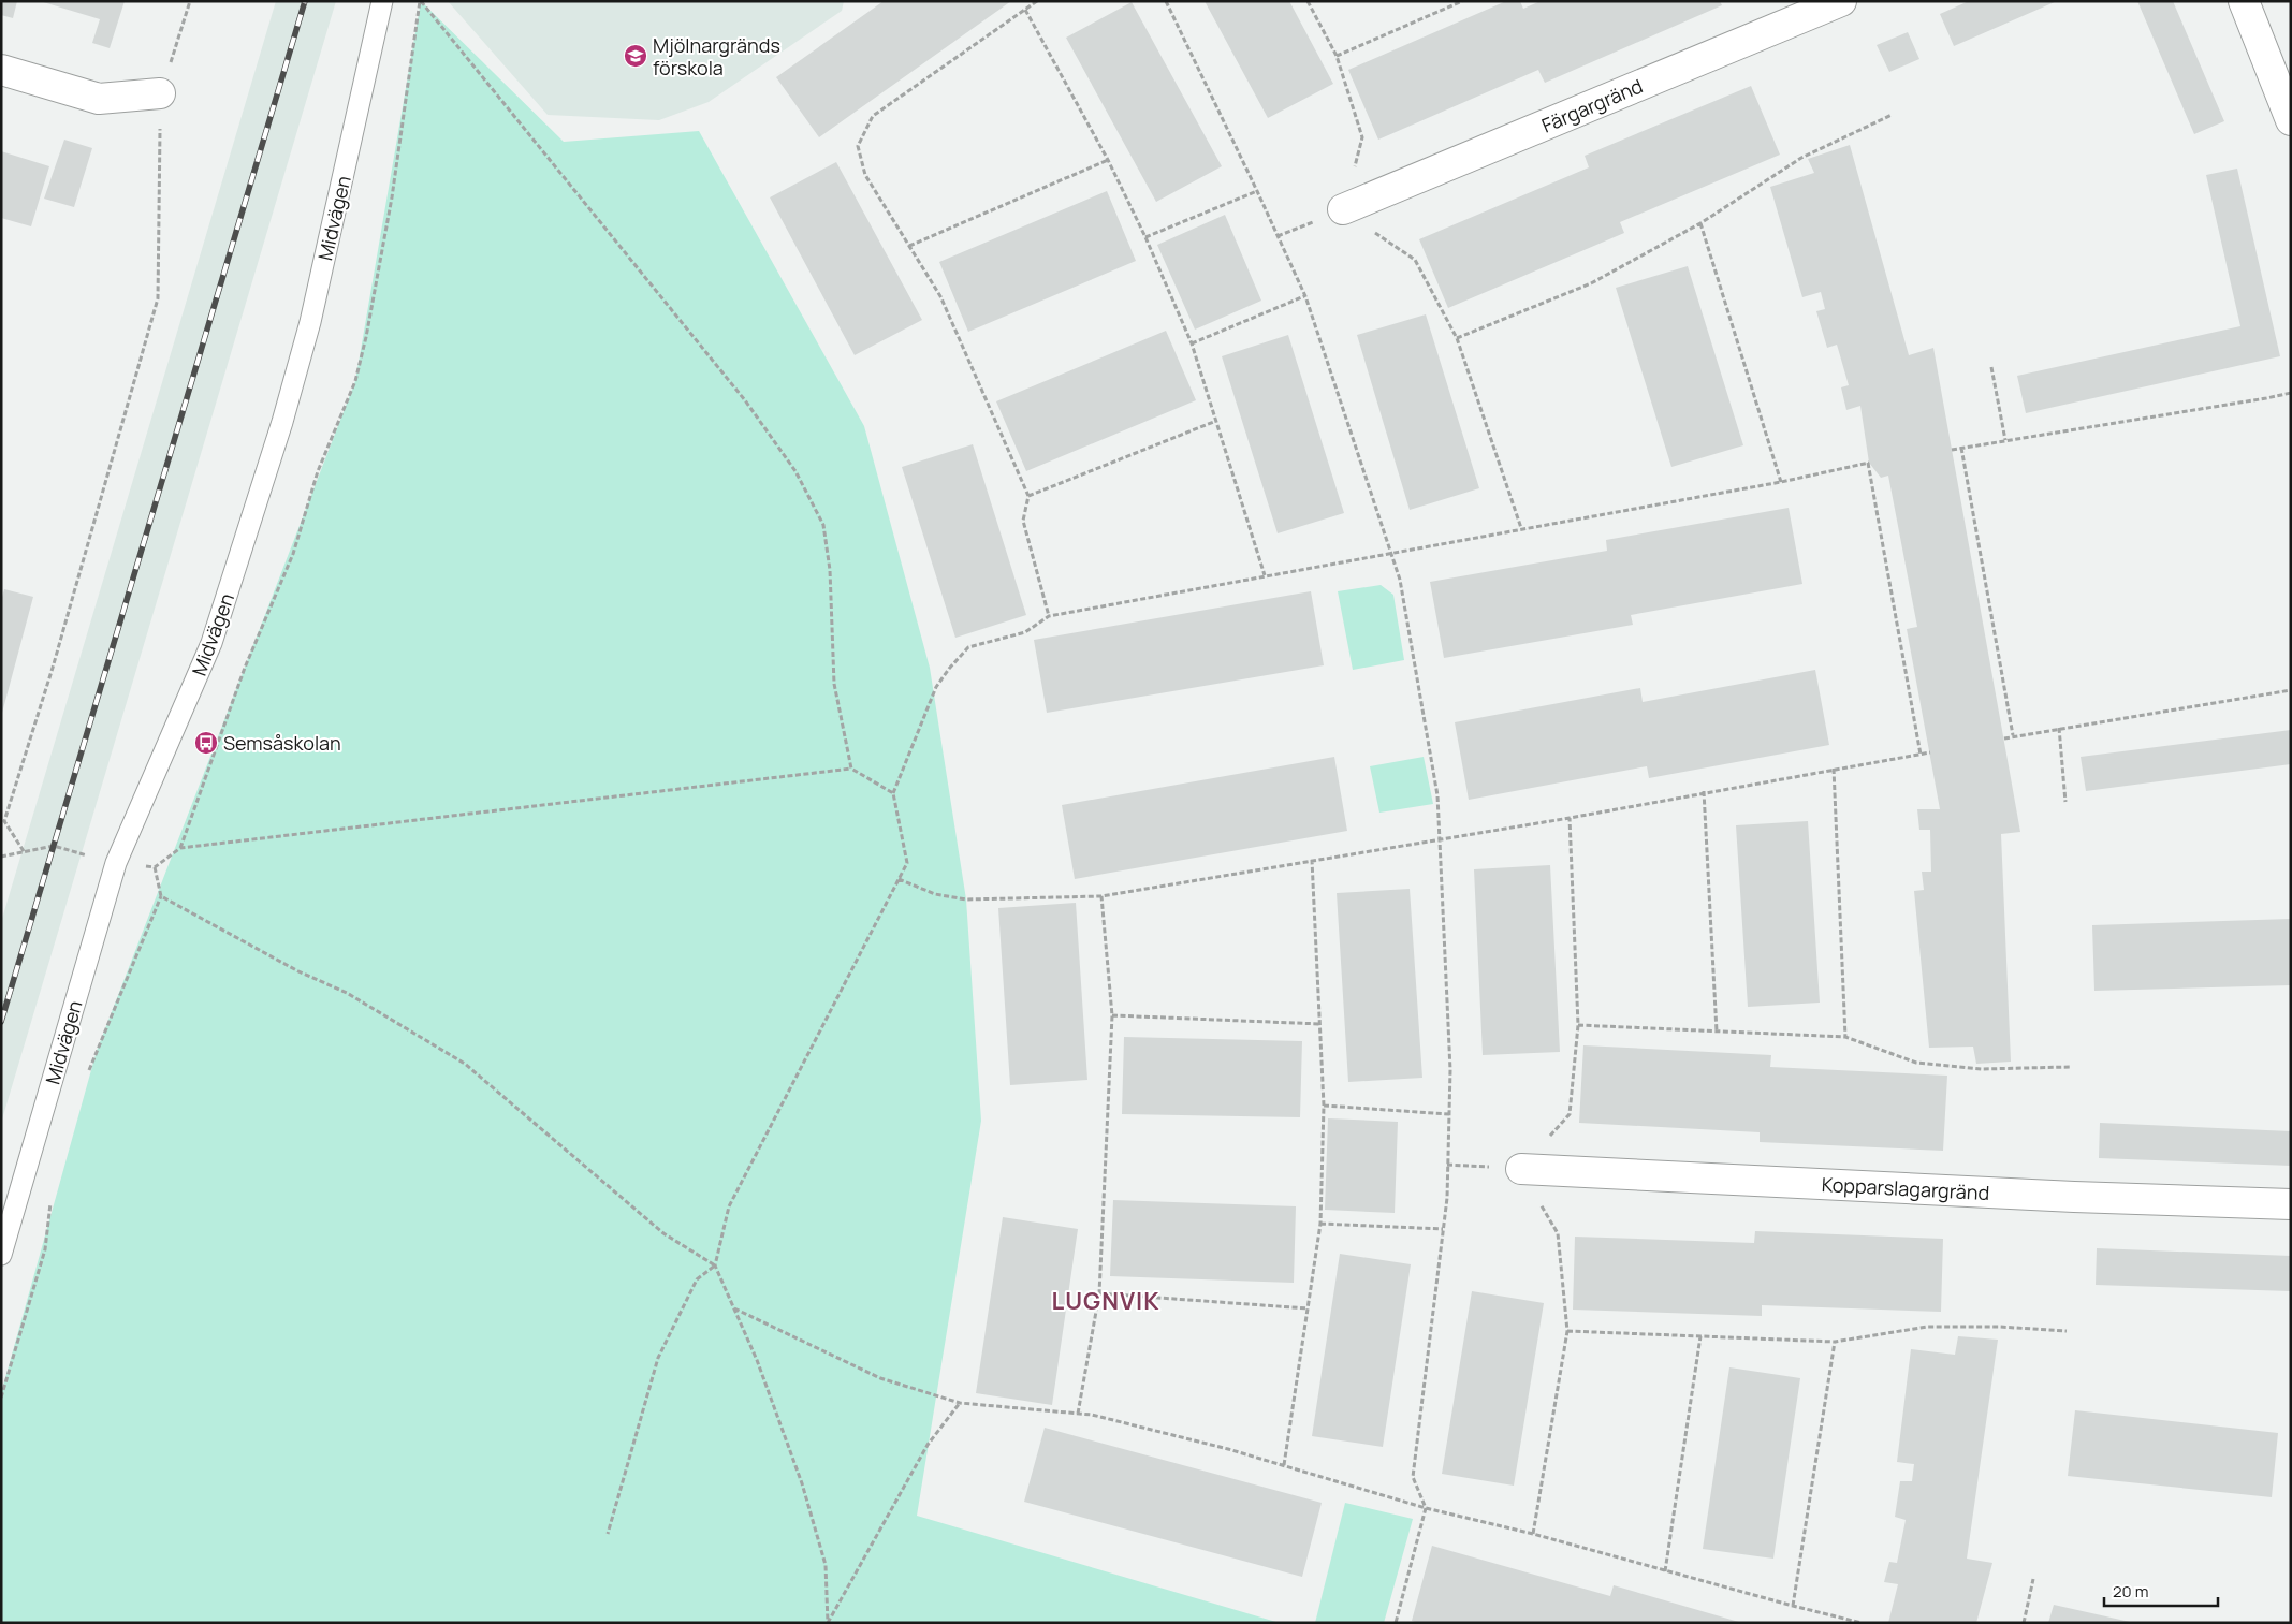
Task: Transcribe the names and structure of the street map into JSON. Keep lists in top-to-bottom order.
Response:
{
  "streets": {
    "street": ["Färgargränd", "Kopparslagargränd"],
    "lane": ["Midvägen"]
  },
  "districts": ["LUGNVIK"],
  "places": {
    "school or university": ["Mjölnargränds förskola"],
    "bus stop": ["Semsåskolan"]
  },
  "scale_bar": "20 m"
}
